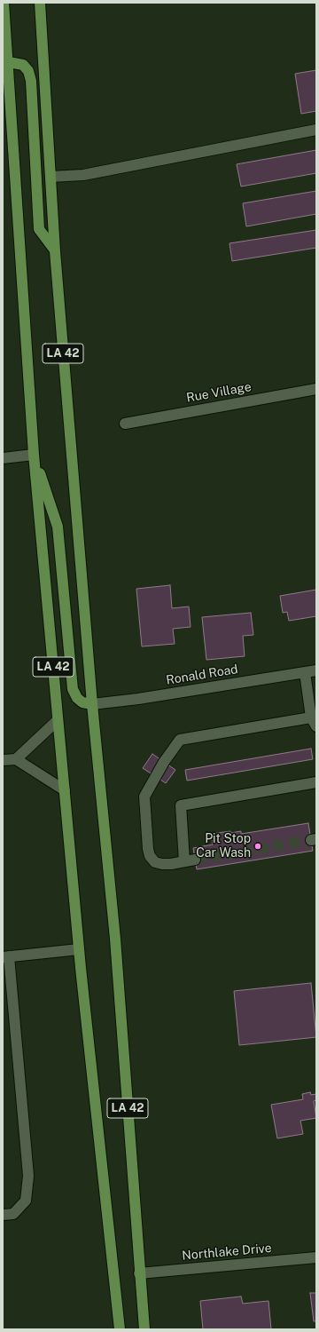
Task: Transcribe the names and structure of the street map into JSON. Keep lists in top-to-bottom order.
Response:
{
  "streets": {
    "main road": ["LA 42"],
    "street": ["Rue Village", "Ronald Road", "Northlake Drive"]
  },
  "crossings": [
    ["LA 42", "Ronald Road"],
    ["LA 42", "Northlake Drive"]
  ],
  "places": ["Pit Stop Car Wash"]
}
